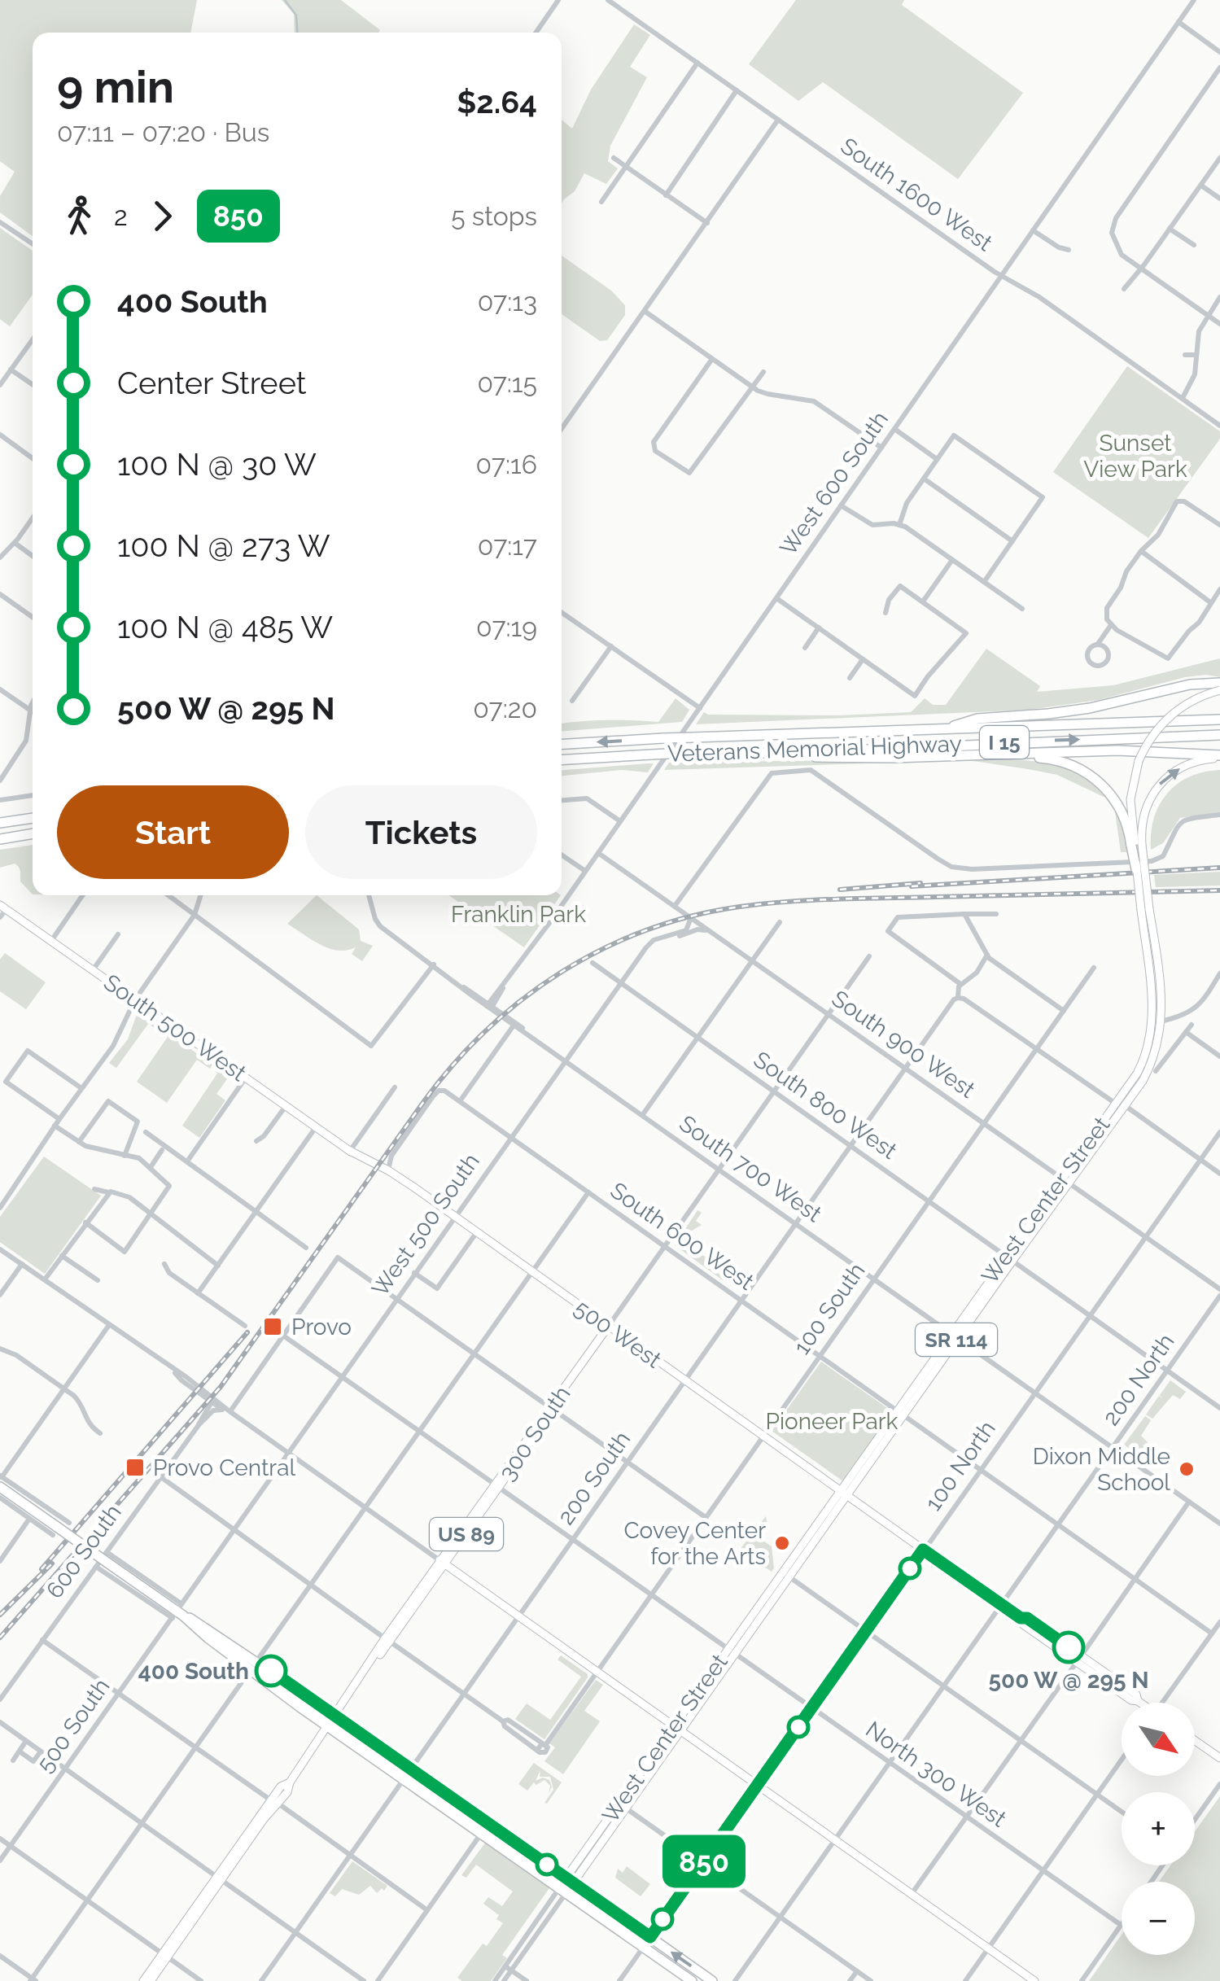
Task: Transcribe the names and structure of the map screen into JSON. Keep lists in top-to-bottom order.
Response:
{
  "streets": {
    "highway": ["I 15", "Veterans Memorial Highway"],
    "main road": [
      "South 500 West",
      "West Center Street",
      "500 West",
      "SR 114",
      "300 South",
      "US 89"
    ],
    "street": [
      "South 1600 West",
      "West 600 South",
      "South 900 West",
      "South 800 West",
      "South 700 West",
      "West 500 South",
      "South 600 West",
      "100 South",
      "200 North",
      "100 North",
      "200 South",
      "600 South",
      "500 South",
      "North 300 West"
    ]
  },
  "crossings": [
    ["South 1600 West", "West 600 South"],
    ["West 600 South", "South 900 West"],
    ["West 600 South", "South 700 West"],
    ["South 500 West", "South 600 West"],
    ["South 500 West", "500 West"],
    ["South 900 West", "West Center Street"],
    ["South 900 West", "West 500 South"],
    ["South 900 West", "100 South"],
    ["South 900 West", "300 South"],
    ["South 900 West", "100 North"],
    ["South 900 West", "200 South"],
    ["South 800 West", "West Center Street"],
    ["South 800 West", "West 500 South"],
    ["South 800 West", "100 South"],
    ["South 800 West", "200 North"],
    ["South 800 West", "300 South"],
    ["South 800 West", "100 North"],
    ["South 800 West", "200 South"],
    ["South 700 West", "West Center Street"],
    ["South 700 West", "West 500 South"],
    ["South 700 West", "100 South"],
    ["South 700 West", "200 North"],
    ["South 700 West", "300 South"],
    ["South 700 West", "100 North"],
    ["South 700 West", "200 South"],
    ["West Center Street", "South 600 West"],
    ["West Center Street", "500 West"],
    ["West Center Street", "North 300 West"],
    ["West 500 South", "South 600 West"],
    ["West 500 South", "500 West"],
    ["West 500 South", "500 South"],
    ["West 500 South", "North 300 West"],
    ["South 600 West", "100 South"],
    ["South 600 West", "500 West"],
    ["South 600 West", "200 North"],
    ["South 600 West", "300 South"],
    ["South 600 West", "100 North"],
    ["South 600 West", "200 South"],
    ["100 South", "500 West"],
    ["100 South", "North 300 West"],
    ["500 West", "200 North"],
    ["500 West", "300 South"],
    ["500 West", "100 North"],
    ["500 West", "200 South"],
    ["200 North", "North 300 West"],
    ["300 South", "North 300 West"],
    ["100 North", "North 300 West"],
    ["200 South", "North 300 West"]
  ],
  "parks": ["Sunset View Park", "Franklin Park", "Pioneer Park"],
  "places": {
    "transit": ["Provo", "Provo Central"],
    "other": [
      "Dixon Middle School",
      "Covey Center for the Arts",
      "500 W @ 295 N",
      "400 South"
    ]
  },
  "lines": ["bus line 850"],
  "north": "bottom right",
  "page": {
    "on_map": "850",
    "heading": ["9 min", "07:11 – 07:20 · Bus", "$2.64"],
    "legs": ["2", "850", "5 stops"],
    "list": [
      {
        "name": "400 South",
        "value": "07:13"
      },
      {
        "name": "Center Street",
        "value": "07:15"
      },
      {
        "name": "100 N @ 30 W",
        "value": "07:16"
      },
      {
        "name": "100 N @ 273 W",
        "value": "07:17"
      },
      {
        "name": "100 N @ 485 W",
        "value": "07:19"
      },
      {
        "name": "500 W @ 295 N",
        "value": "07:20"
      }
    ],
    "buttons": ["Start", "Tickets"],
    "map_buttons": ["+", "−"]
  }
}
